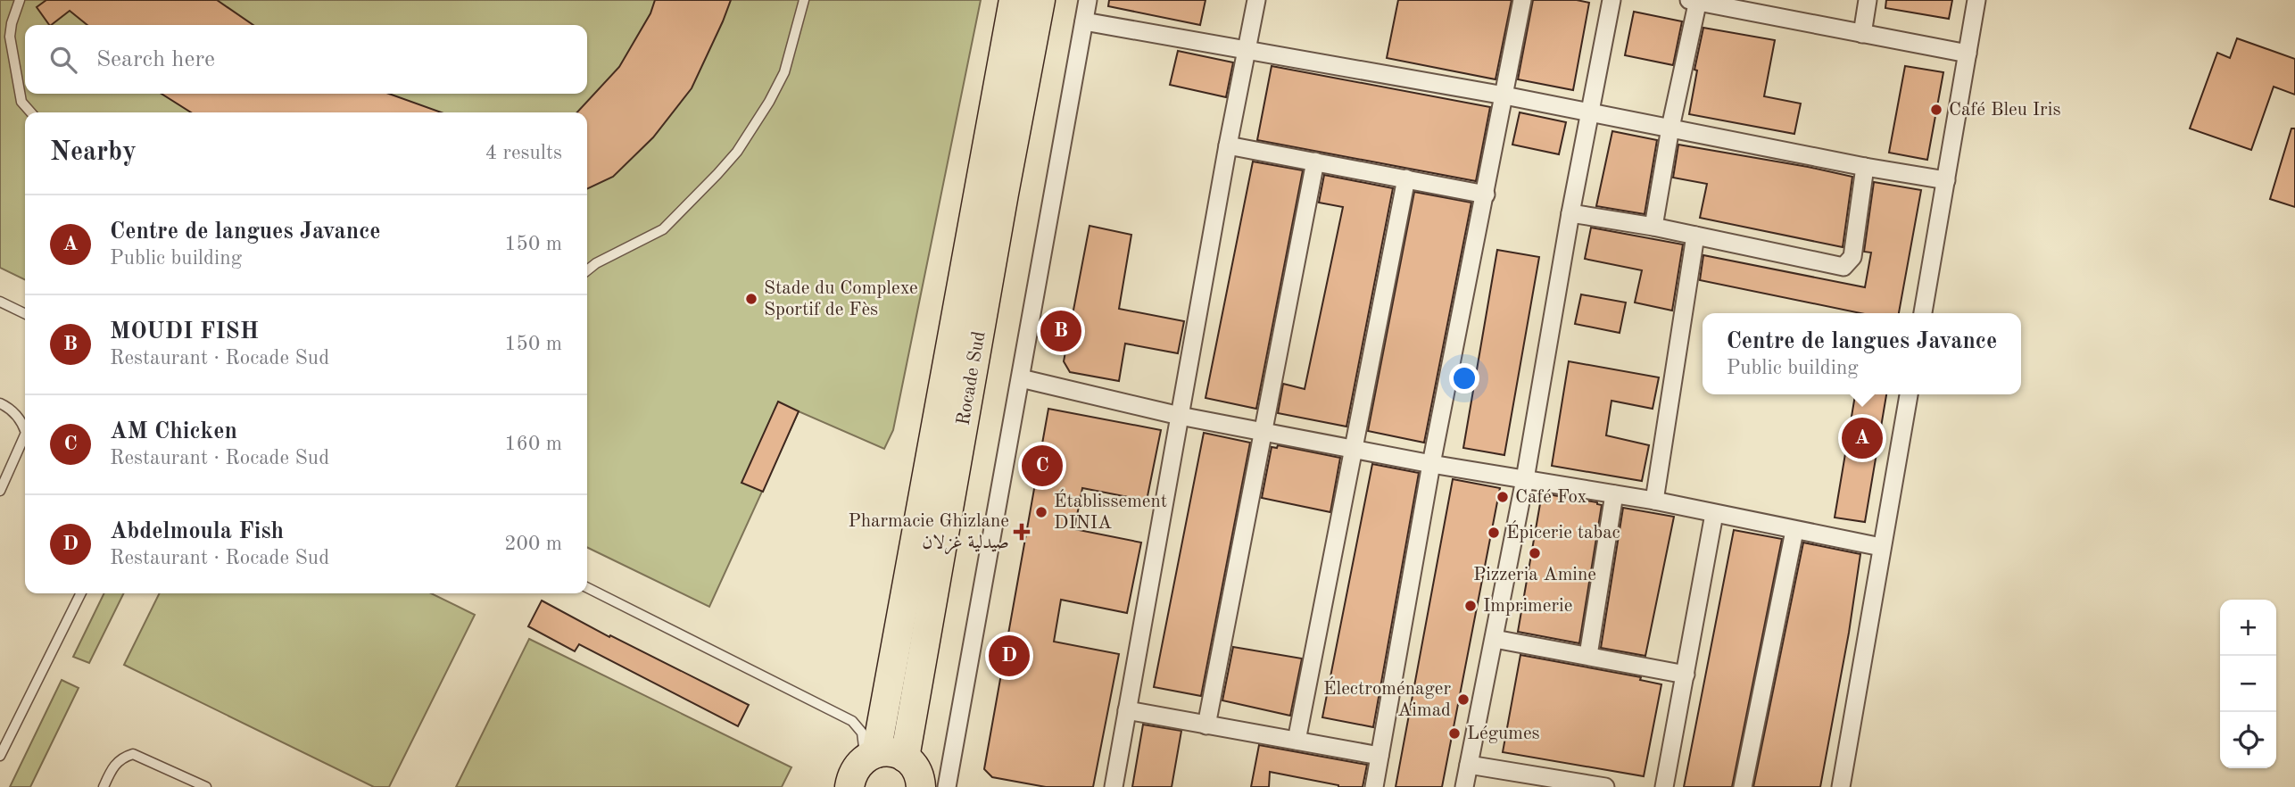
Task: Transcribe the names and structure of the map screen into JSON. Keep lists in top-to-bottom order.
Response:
{
  "streets": {
    "highway": ["Rocade Sud"]
  },
  "places": {
    "other": [
      "Café Bleu Iris",
      "Stade du Complexe Sportif de Fès",
      "Café Fox",
      "Établissement DINIA",
      "Épicerie tabac",
      "Pizzeria Amine",
      "Imprimerie",
      "Électroménager Aimad",
      "Légumes"
    ],
    "health": ["Pharmacie Ghizlane صيدلية غزلان"]
  },
  "page": {
    "search": "Search here",
    "heading": ["Nearby", "4 results"],
    "list": [
      {
        "mark": "A",
        "name": "Centre de langues Javance",
        "note": "Public building",
        "value": "150 m"
      },
      {
        "mark": "B",
        "name": "MOUDI FISH",
        "note": "Restaurant · Rocade Sud",
        "value": "150 m"
      },
      {
        "mark": "C",
        "name": "AM Chicken",
        "note": "Restaurant · Rocade Sud",
        "value": "160 m"
      },
      {
        "mark": "D",
        "name": "Abdelmoula Fish",
        "note": "Restaurant · Rocade Sud",
        "value": "200 m"
      }
    ],
    "pins": [
      "B",
      "A",
      "C",
      "D"
    ],
    "popup": ["Centre de langues Javance", "Public building"],
    "map_buttons": ["+", "−"]
  }
}
